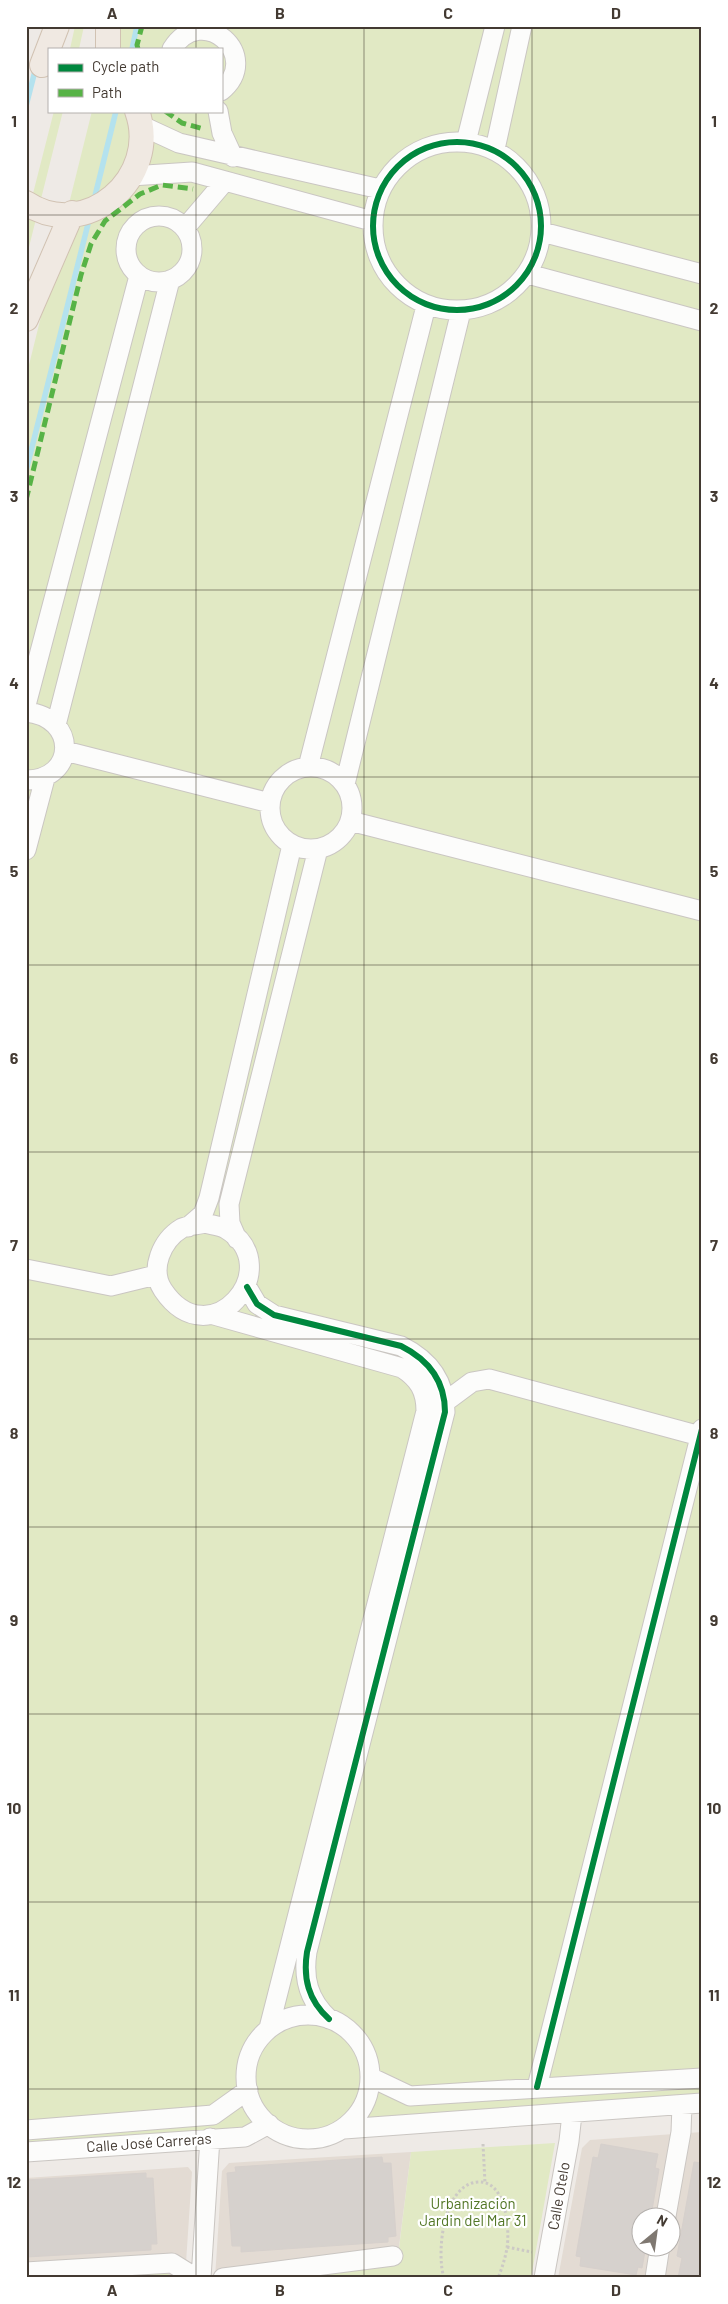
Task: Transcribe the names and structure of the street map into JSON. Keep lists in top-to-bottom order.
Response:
{
  "streets": {
    "street": ["Calle José Carreras", "Calle Otelo"]
  },
  "parks": ["Urbanización Jardin del Mar 31"],
  "legend": ["Cycle path", "Path"],
  "north": "top right",
  "grid": {
    "columns": [
      "A",
      "B",
      "C",
      "D"
    ],
    "rows": [
      "1",
      "2",
      "3",
      "4",
      "5",
      "6",
      "7",
      "8",
      "9",
      "10",
      "11",
      "12"
    ]
  }
}
